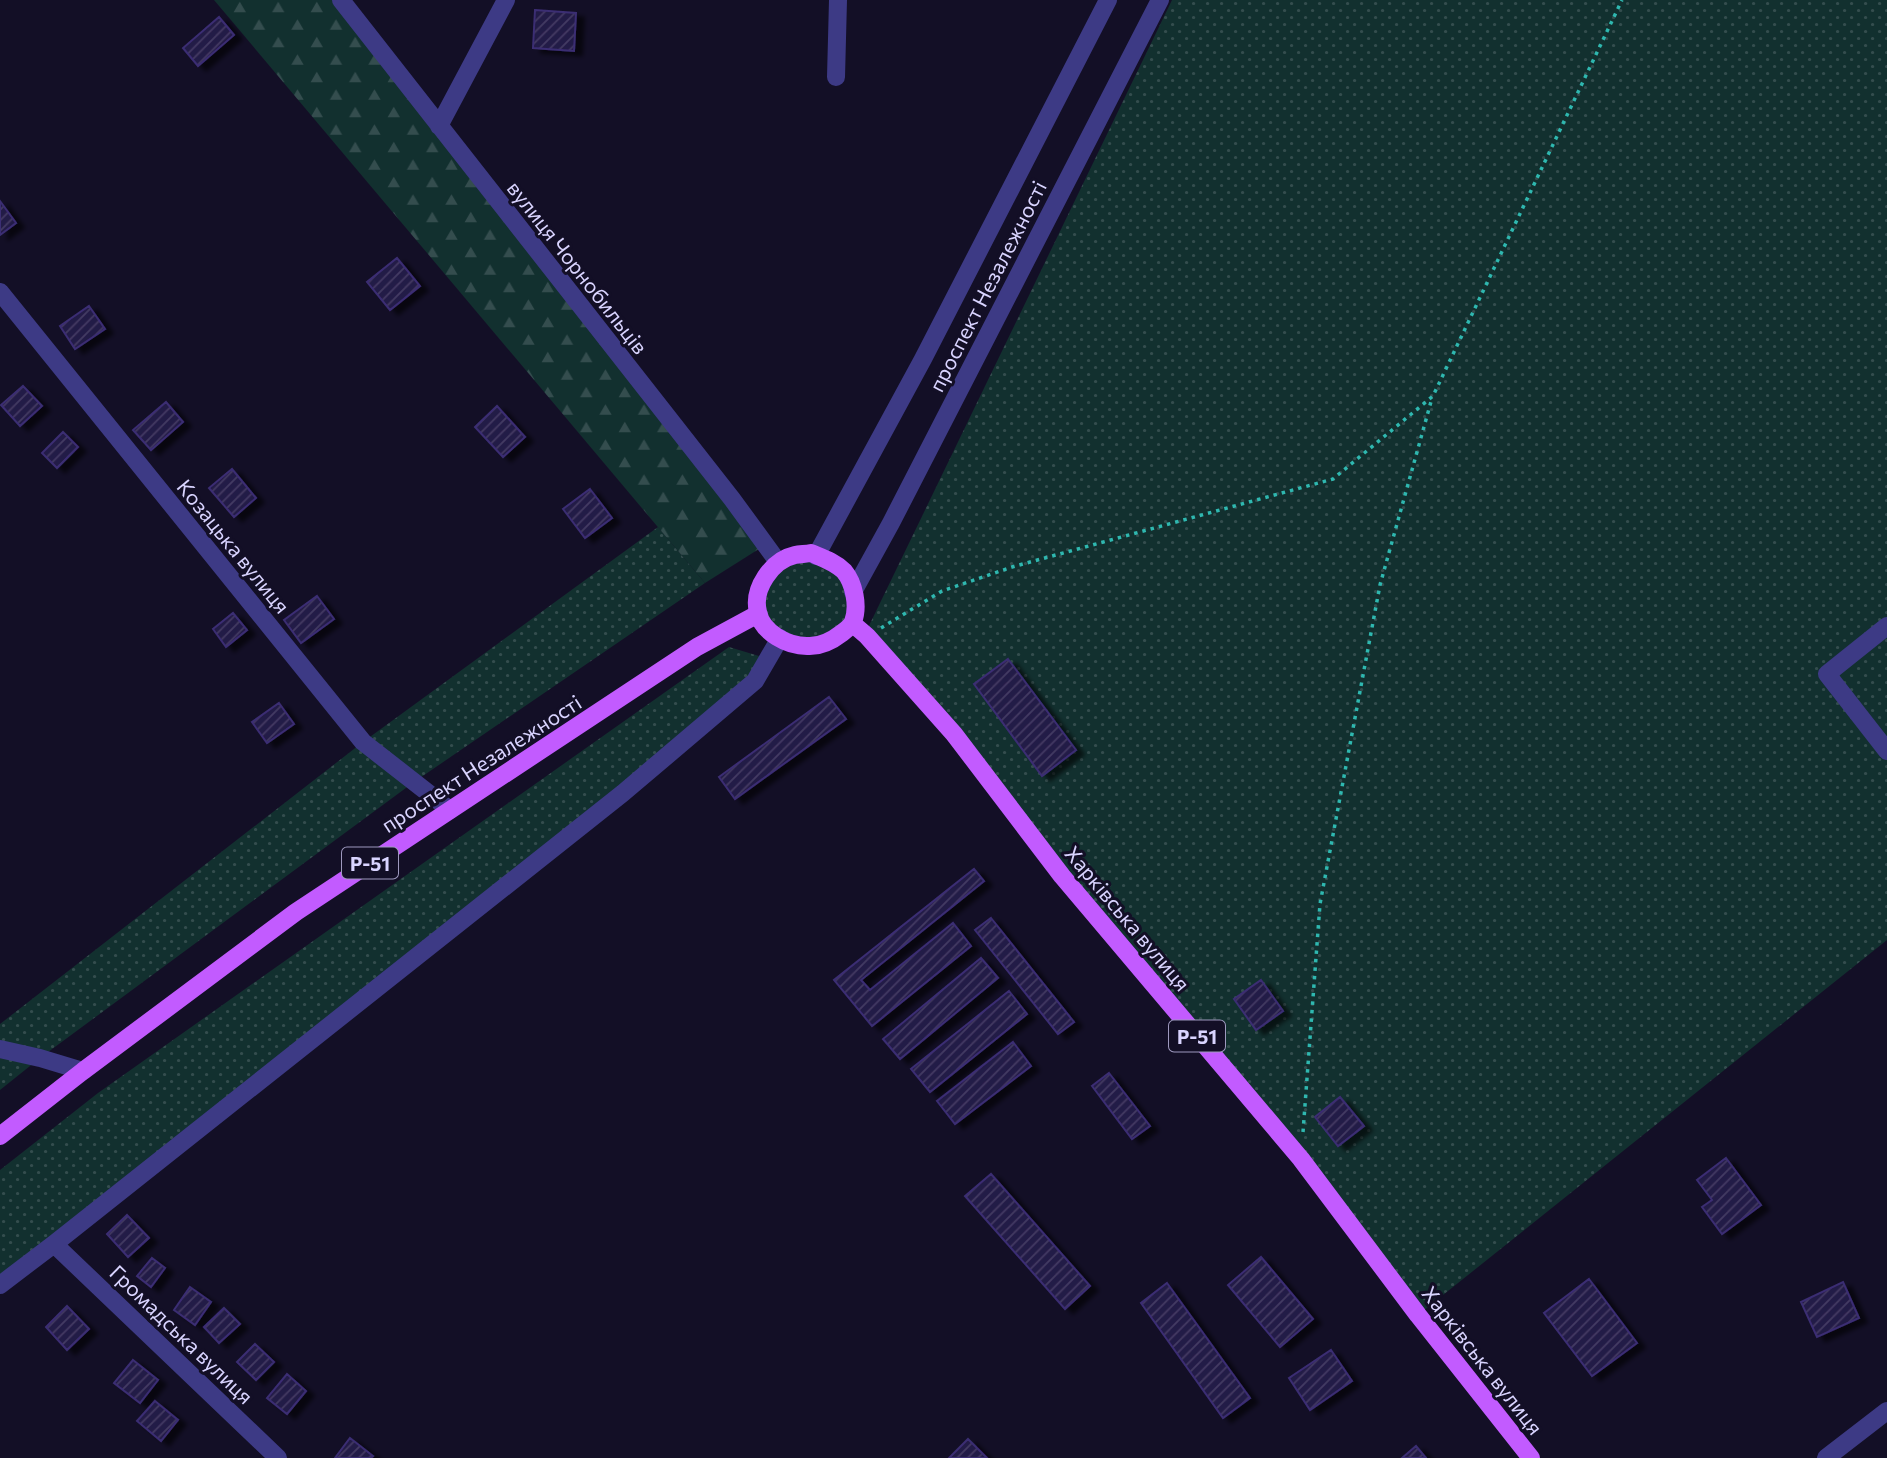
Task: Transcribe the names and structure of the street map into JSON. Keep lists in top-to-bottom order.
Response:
{
  "streets": {
    "main road": ["проспект Незалежності", "Р-51", "Харківська вулиця"],
    "street": ["вулиця Чорнобильців", "Козацька вулиця", "Громадська вулиця"]
  },
  "crossings": [
    ["вулиця Чорнобильців", "проспект Незалежності"],
    ["вулиця Чорнобильців", "Харківська вулиця"],
    ["проспект Незалежності", "Козацька вулиця"],
    ["проспект Незалежності", "Харківська вулиця"]
  ]
}
